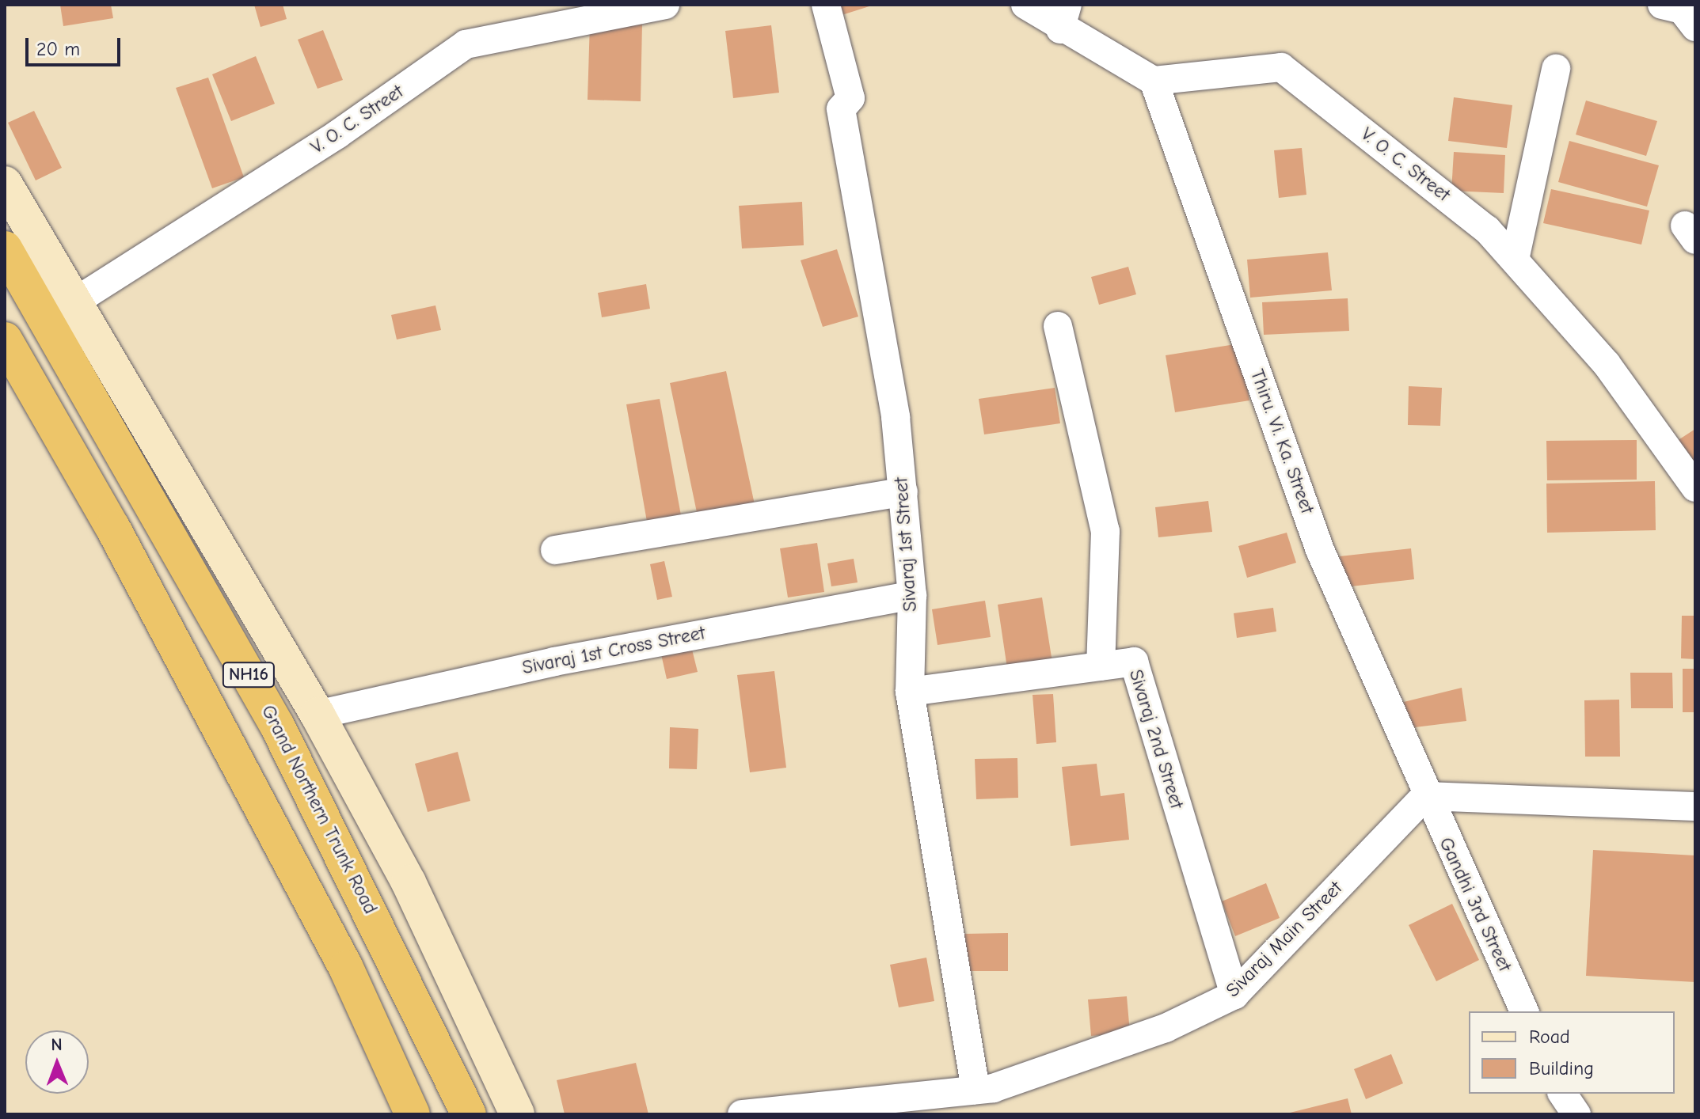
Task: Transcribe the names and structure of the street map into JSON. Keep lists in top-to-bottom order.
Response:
{
  "streets": {
    "highway": ["NH16", "Grand Northern Trunk Road"],
    "street": [
      "V. O. C. Street",
      "Thiru. Vi. Ka. Street",
      "Sivaraj 1st Street",
      "Sivaraj 1st Cross Street",
      "Sivaraj 2nd Street",
      "Gandhi 3rd Street",
      "Sivaraj Main Street"
    ]
  },
  "crossings": [
    ["V. O. C. Street", "Thiru. Vi. Ka. Street"],
    ["Thiru. Vi. Ka. Street", "Gandhi 3rd Street"],
    ["Thiru. Vi. Ka. Street", "Sivaraj Main Street"],
    ["Sivaraj 1st Street", "Sivaraj 1st Cross Street"],
    ["Sivaraj 1st Street", "Sivaraj 2nd Street"],
    ["Sivaraj 1st Street", "Sivaraj Main Street"],
    ["Sivaraj 2nd Street", "Sivaraj Main Street"],
    ["Gandhi 3rd Street", "Sivaraj Main Street"]
  ],
  "legend": ["Road", "Building"],
  "scale_bar": "20 m",
  "north": "top"
}
